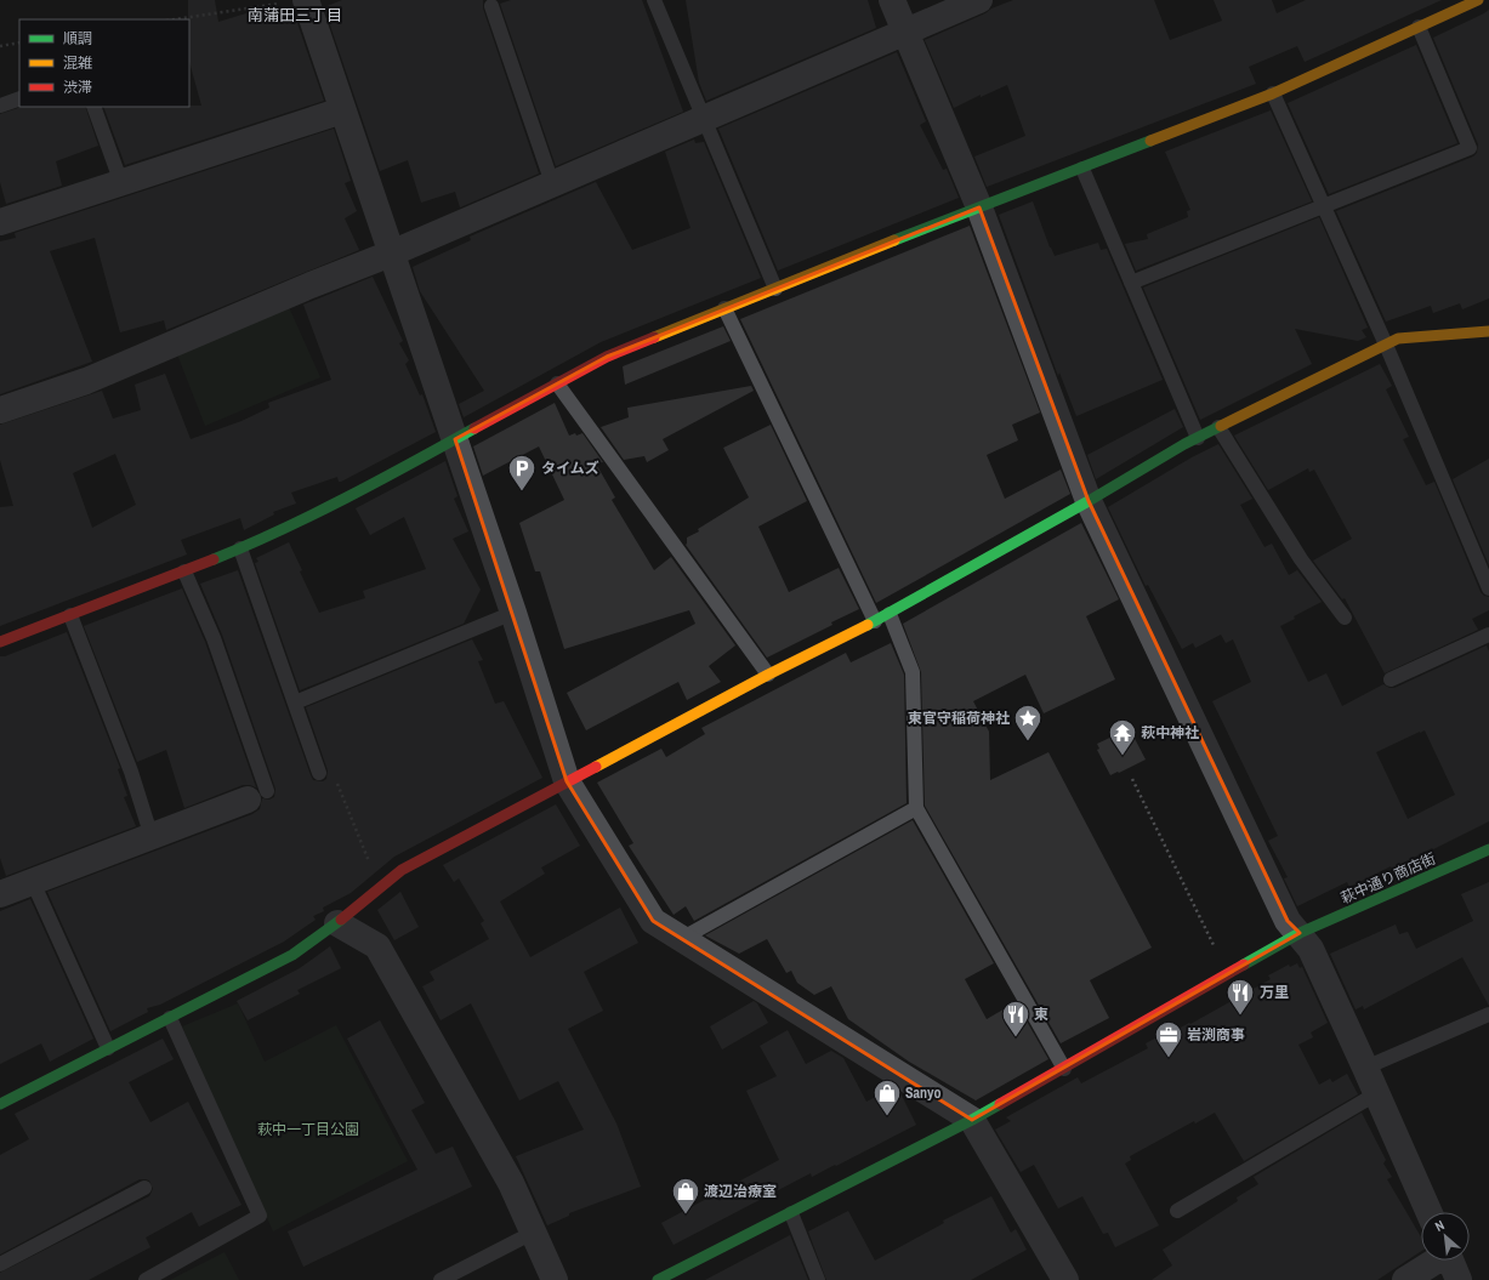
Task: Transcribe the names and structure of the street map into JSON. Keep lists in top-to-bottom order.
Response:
{
  "streets": {
    "street": ["萩中通り商店街"]
  },
  "districts": ["南蒲田三丁目"],
  "parks": ["萩中一丁目公園"],
  "places": {
    "parking": ["タイムズ"],
    "place": ["東官守稲荷神社"],
    "temple": ["萩中神社"],
    "restaurant": ["万里", "東"],
    "office": ["岩渕商事"],
    "shop": ["Sanyo", "渡辺治療室"]
  },
  "legend": ["順調", "混雑", "渋滞"],
  "north": "top left"
}
